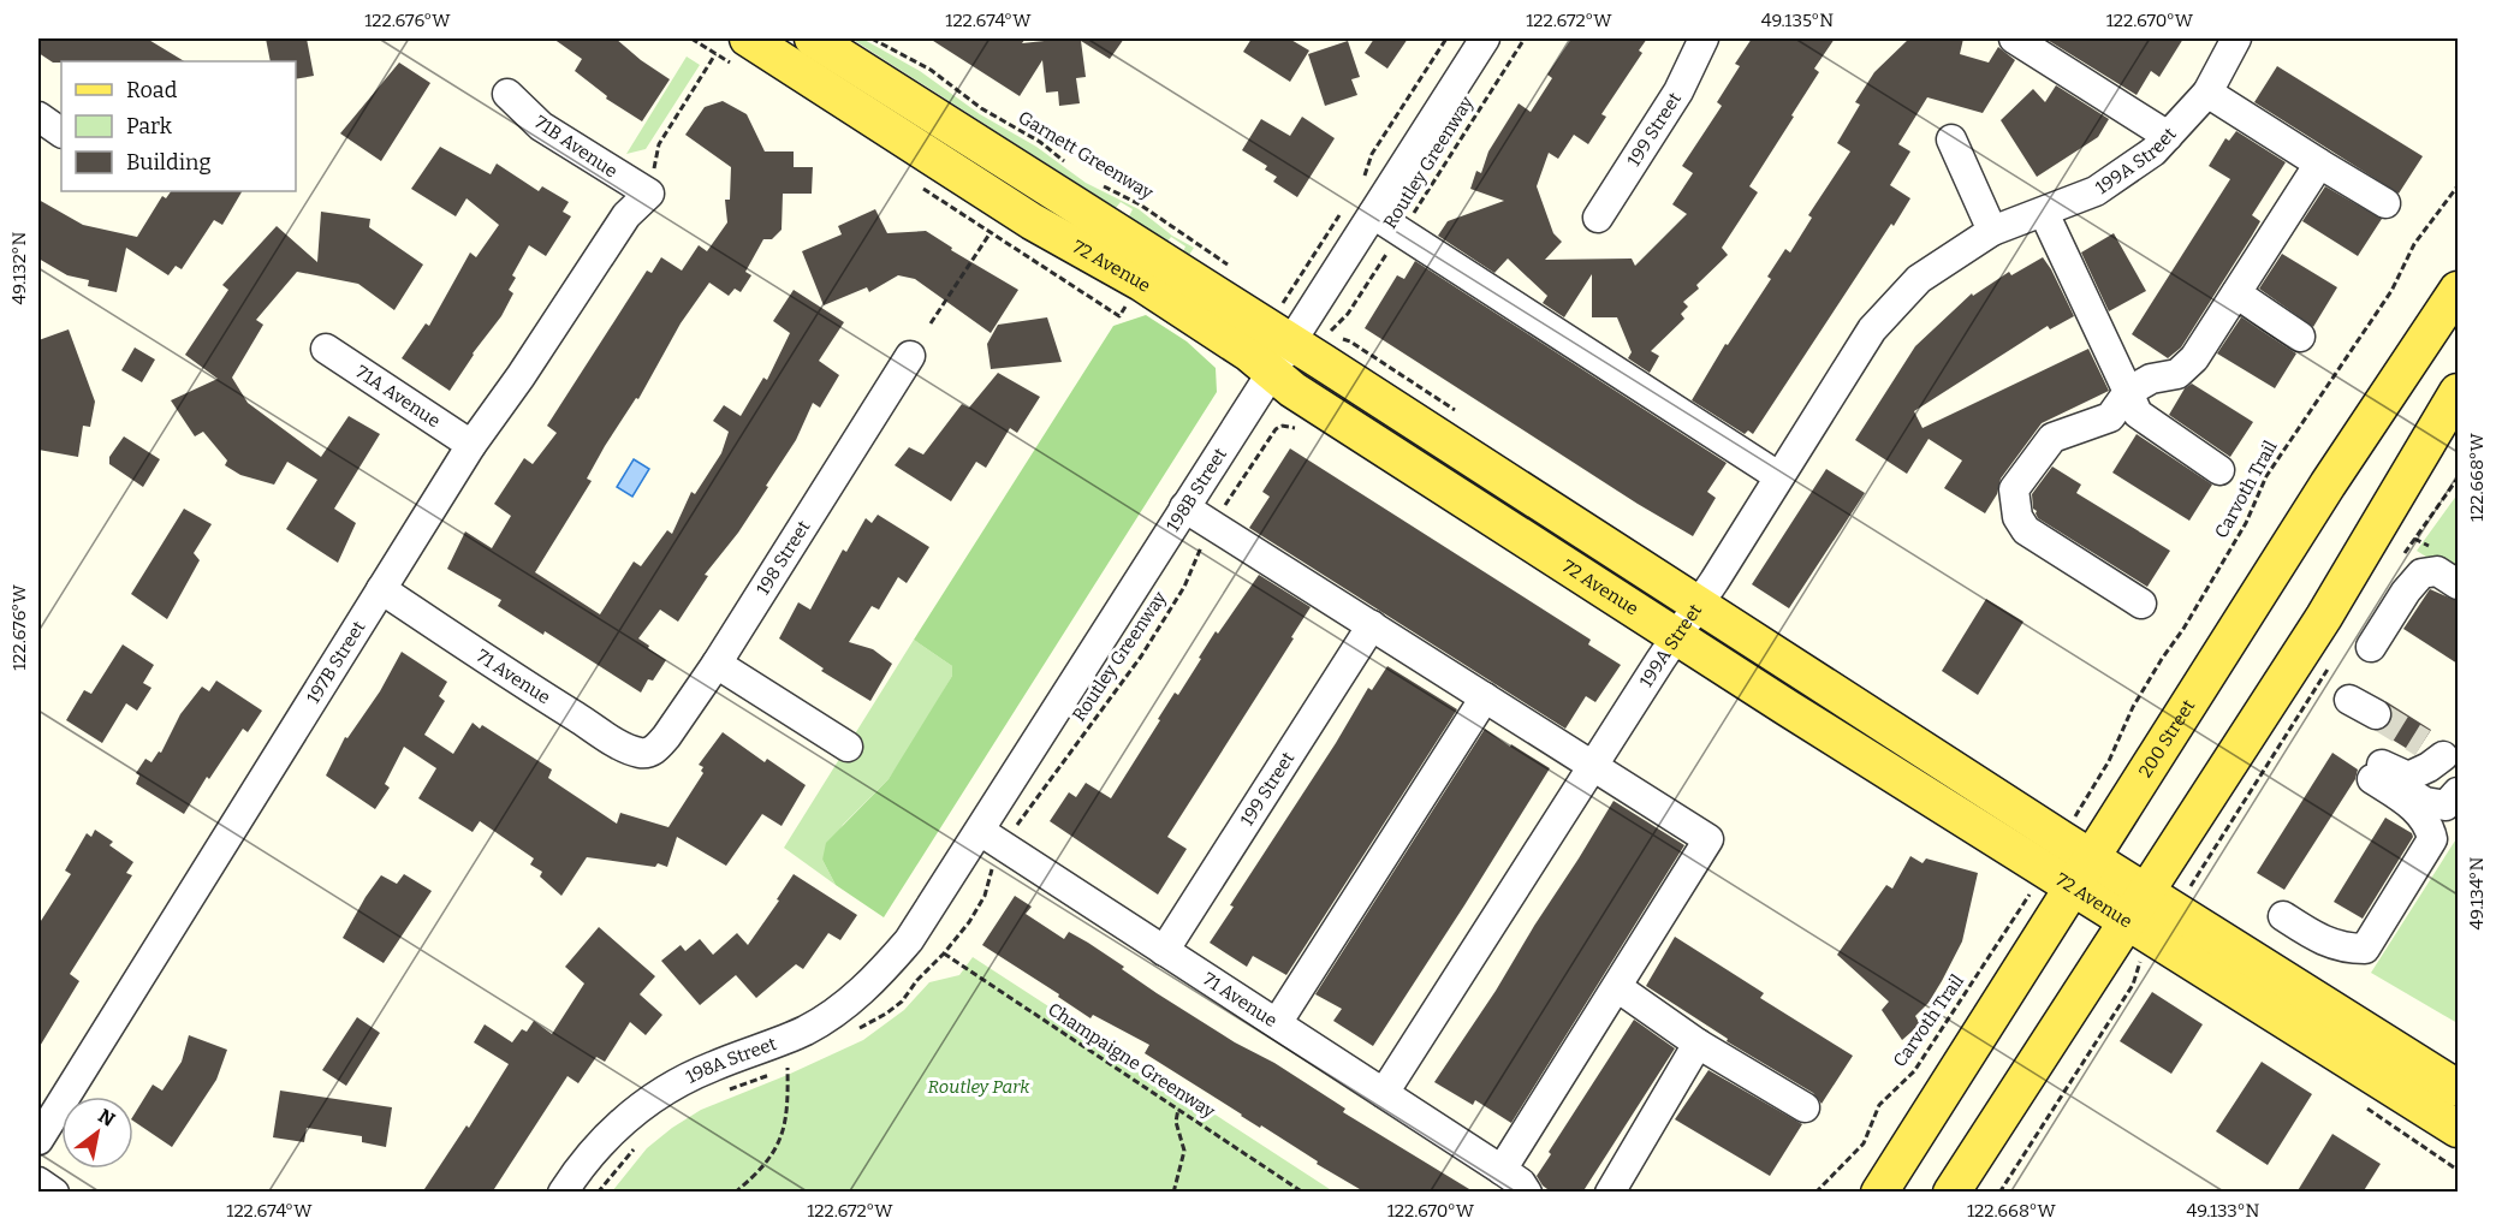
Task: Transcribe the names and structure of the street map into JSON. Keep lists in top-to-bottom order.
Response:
{
  "streets": {
    "main road": ["72 Avenue", "200 Street"],
    "street": [
      "199 Street",
      "71B Avenue",
      "199A Street",
      "71A Avenue",
      "198B Street",
      "198 Street",
      "197B Street",
      "71 Avenue",
      "198A Street"
    ],
    "path": [
      "Garnett Greenway",
      "Routley Greenway",
      "Carvoth Trail",
      "Champaigne Greenway"
    ]
  },
  "crossings": [
    ["199 Street", "71 Avenue"],
    ["71B Avenue", "197B Street"],
    ["199A Street", "72 Avenue"],
    ["199A Street", "71 Avenue"],
    ["72 Avenue", "198B Street"],
    ["72 Avenue", "200 Street"],
    ["71A Avenue", "197B Street"],
    ["198B Street", "71 Avenue"],
    ["198B Street", "198A Street"],
    ["198 Street", "71 Avenue"],
    ["197B Street", "71 Avenue"]
  ],
  "parks": ["Routley Park"],
  "legend": ["Road", "Park", "Building"],
  "north": "top right",
  "coordinates": [
    "122.676°W",
    "122.674°W",
    "122.672°W",
    "49.135°N",
    "122.670°W",
    "49.132°N",
    "122.668°W",
    "49.134°N",
    "49.133°N"
  ]
}
